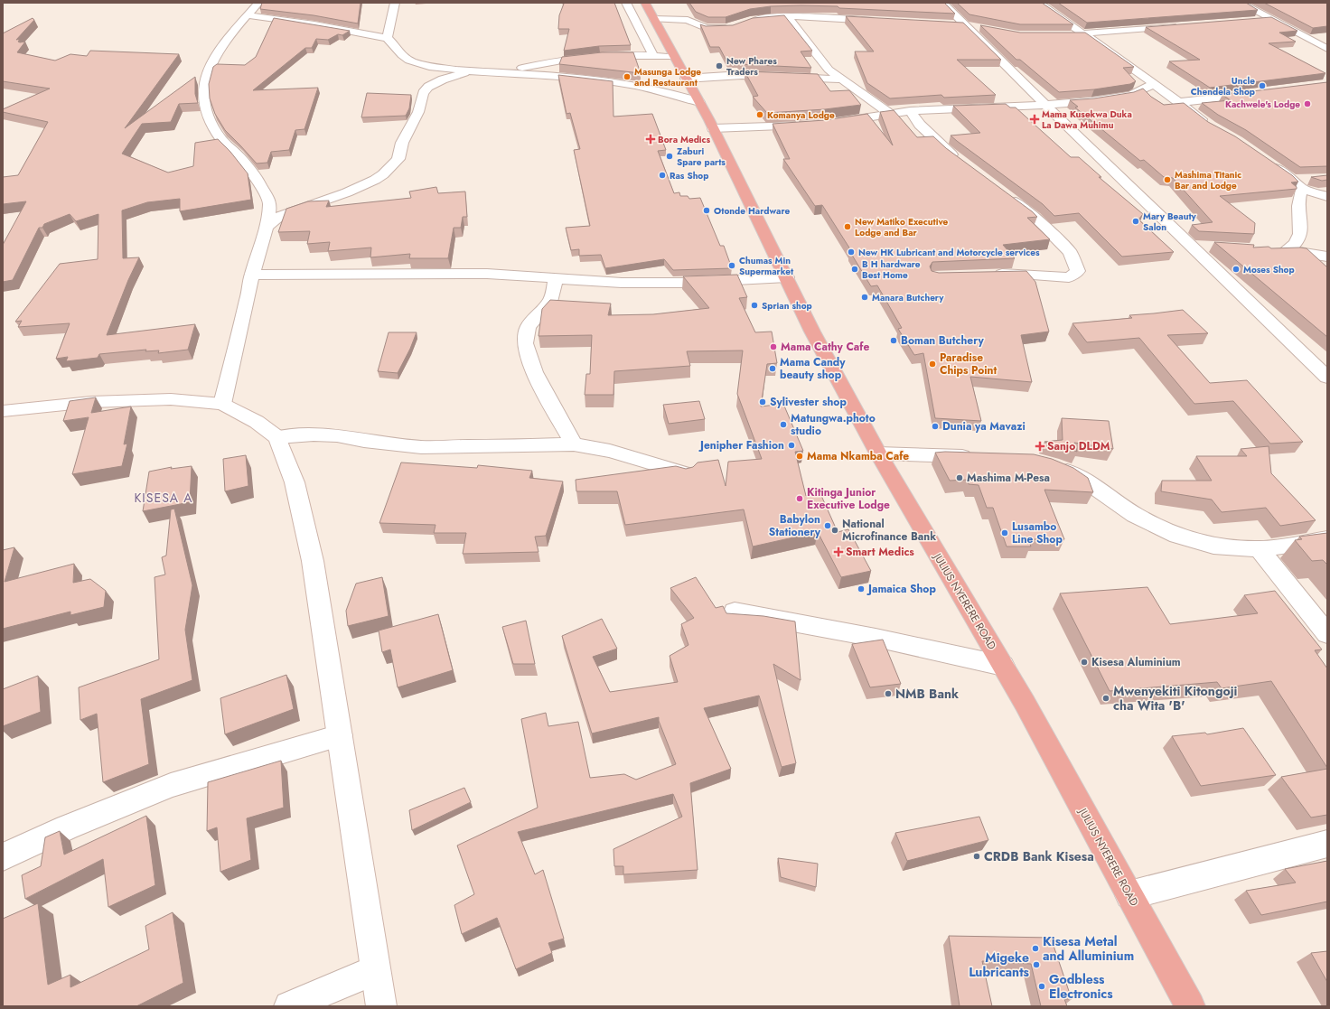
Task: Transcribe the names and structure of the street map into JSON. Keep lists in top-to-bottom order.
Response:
{
  "streets": {
    "highway": ["JULIUS NYERERE ROAD"]
  },
  "districts": ["KISESA A"],
  "places": {
    "other": [
      "New Phares Traders",
      "Masunga Lodge and Restaurant",
      "Uncle Chendela Shop",
      "Kachwele's Lodge",
      "Komanya Lodge",
      "Zaburi Spare parts",
      "Ras Shop",
      "Mashima Titanic Bar and Lodge",
      "Otonde Hardware",
      "Mary Beauty Salon",
      "New Matiko Executive Lodge and Bar",
      "New HK Lubricant and Motorcycle services",
      "Chumas Min Supermarket",
      "B H hardware Best Home",
      "Moses Shop",
      "Manara Butchery",
      "Sprian shop",
      "Boman Butchery",
      "Mama Cathy Cafe",
      "Paradise Chips Point",
      "Mama Candy beauty shop",
      "Sylivester shop",
      "Matungwa.photo studio",
      "Dunia ya Mavazi",
      "Jenipher Fashion",
      "Mama Nkamba Cafe",
      "Mashima M-Pesa",
      "Kitinga Junior Executive Lodge",
      "Babylon Stationery",
      "National Microfinance Bank",
      "Lusambo Line Shop",
      "Jamaica Shop",
      "Kisesa Aluminium",
      "NMB Bank",
      "Mwenyekiti Kitongoji cha Wita 'B'",
      "CRDB Bank Kisesa",
      "Kisesa Metal and Alluminium",
      "Migeke Lubricants",
      "Godbless Electronics"
    ],
    "health": [
      "Mama Kusekwa Duka La Dawa Muhimu",
      "Bora Medics",
      "Sanjo DLDM",
      "Smart Medics"
    ]
  }
}
